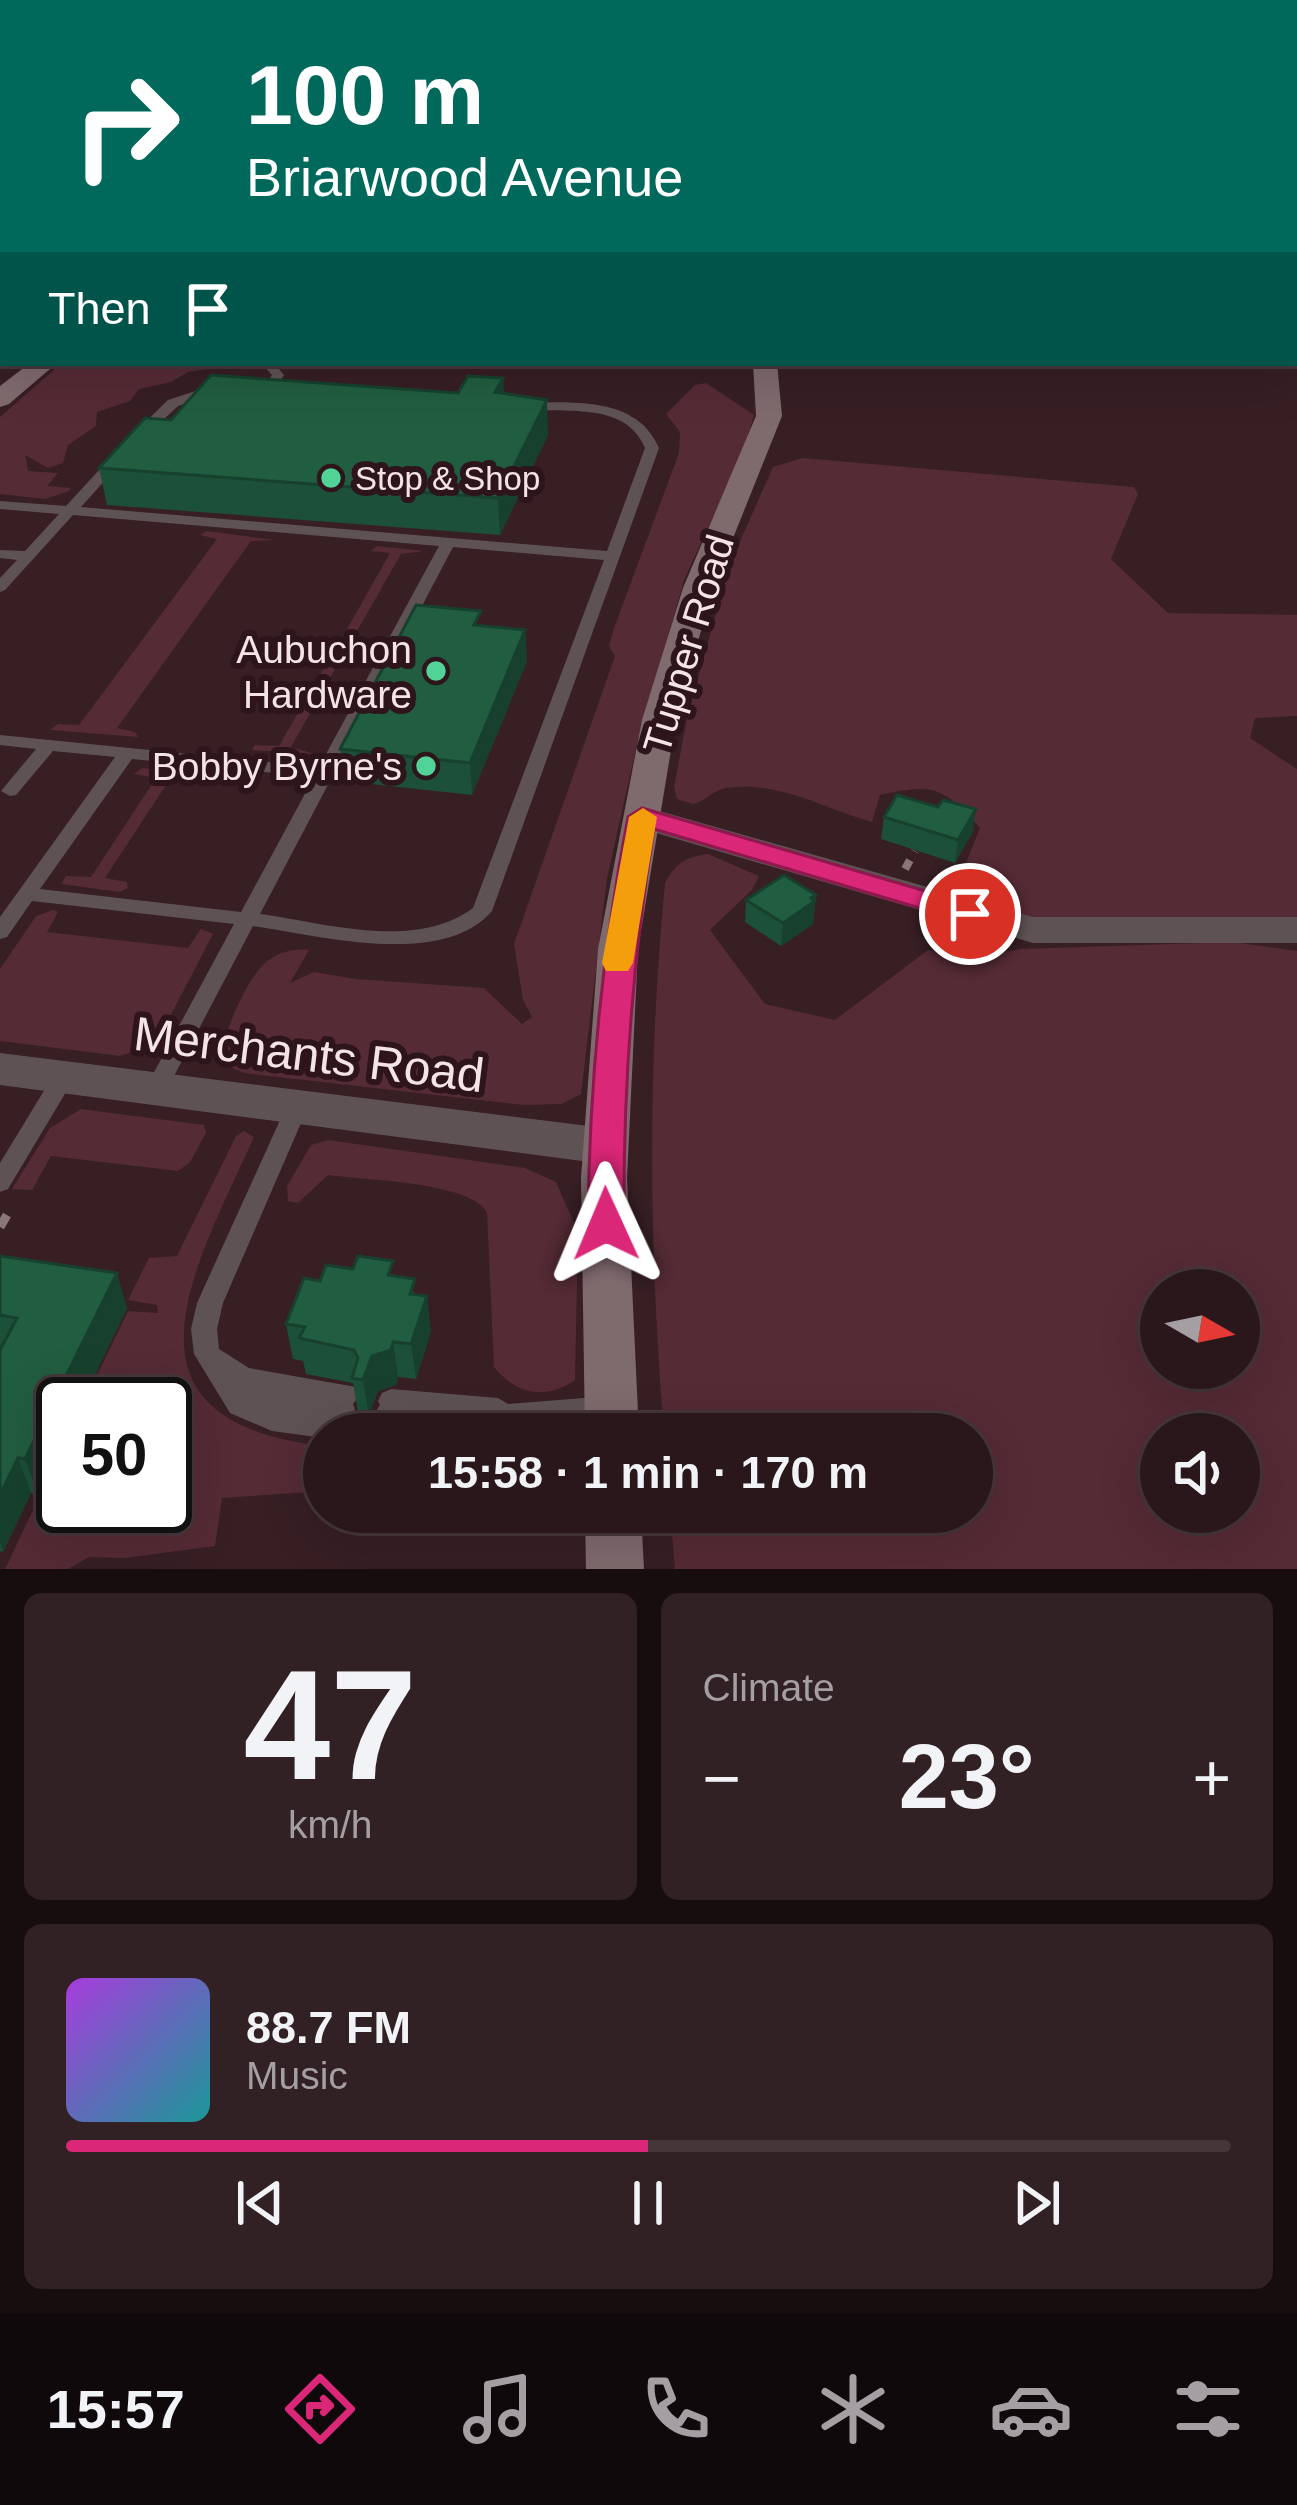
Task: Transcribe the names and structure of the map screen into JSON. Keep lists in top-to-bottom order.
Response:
{
  "streets": {
    "main road": ["Tupper Road"],
    "street": ["Merchants Road"]
  },
  "crossings": [
    ["Tupper Road", "Merchants Road"]
  ],
  "places": ["Stop & Shop", "Aubuchon Hardware", "Bobby Byrne's"],
  "north": "right",
  "page": {
    "turn": ["100 m", "Briarwood Avenue"],
    "then": "Then",
    "limit": "50",
    "trip": "15:58 · 1 min · 170 m",
    "tile": [
      ["47", "km/h"],
      "Climate"
    ],
    "heat": ["−", "23°", "+"],
    "song": ["88.7 FM", "Music"],
    "tabs": "15:57"
  }
}
